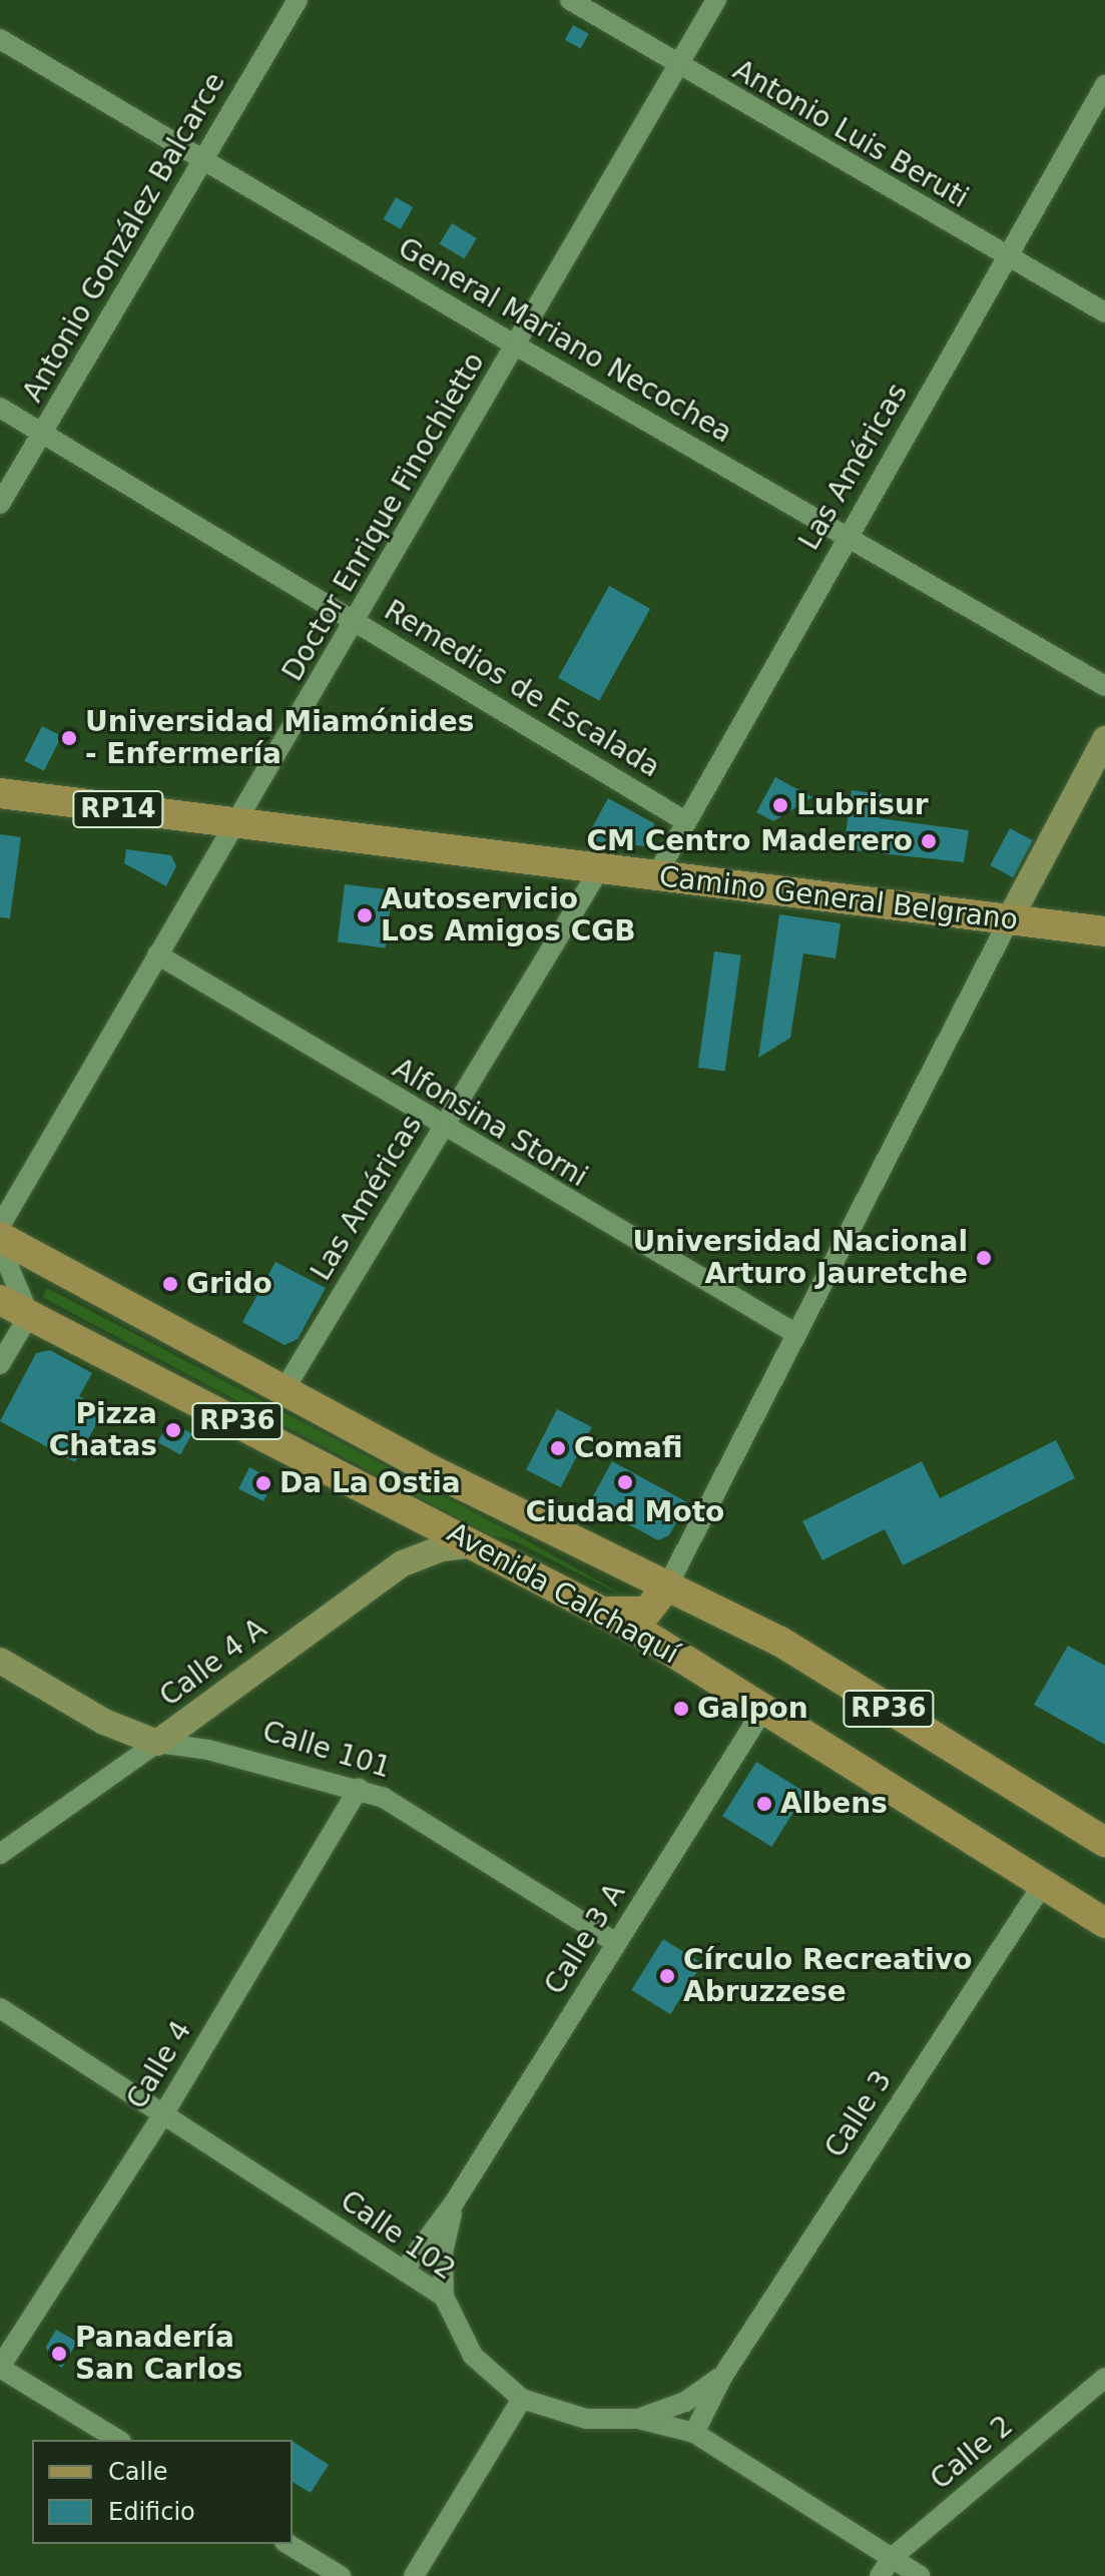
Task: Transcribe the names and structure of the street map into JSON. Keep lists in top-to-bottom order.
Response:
{
  "streets": {
    "main road": [
      "RP14",
      "Camino General Belgrano",
      "RP36",
      "Avenida Calchaquí"
    ],
    "street": [
      "Antonio Luis Beruti",
      "Antonio González Balcarce",
      "General Mariano Necochea",
      "Las Américas",
      "Doctor Enrique Finochietto",
      "Remedios de Escalada",
      "Alfonsina Storni",
      "Calle 4 A",
      "Calle 101",
      "Calle 3 A",
      "Calle 4",
      "Calle 3",
      "Calle 102",
      "Calle 2"
    ]
  },
  "crossings": [
    ["Antonio Luis Beruti", "Las Américas"],
    ["Antonio Luis Beruti", "Doctor Enrique Finochietto"],
    ["Antonio González Balcarce", "General Mariano Necochea"],
    ["Antonio González Balcarce", "Remedios de Escalada"],
    ["General Mariano Necochea", "Las Américas"],
    ["General Mariano Necochea", "Doctor Enrique Finochietto"],
    ["Las Américas", "Remedios de Escalada"],
    ["Las Américas", "Camino General Belgrano"],
    ["Las Américas", "Alfonsina Storni"],
    ["Las Américas", "Avenida Calchaquí"],
    ["Doctor Enrique Finochietto", "Remedios de Escalada"],
    ["Doctor Enrique Finochietto", "Camino General Belgrano"],
    ["Doctor Enrique Finochietto", "Alfonsina Storni"],
    ["Avenida Calchaquí", "Calle 4 A"],
    ["Avenida Calchaquí", "Calle 3 A"],
    ["Avenida Calchaquí", "Calle 3"],
    ["Calle 4 A", "Calle 101"],
    ["Calle 101", "Calle 3 A"],
    ["Calle 101", "Calle 4"],
    ["Calle 3 A", "Calle 102"],
    ["Calle 4", "Calle 102"],
    ["Calle 3", "Calle 102"],
    ["Calle 102", "Calle 2"]
  ],
  "places": [
    "Universidad Miamónides - Enfermería",
    "Lubrisur",
    "CM Centro Maderero",
    "Autoservicio Los Amigos CGB",
    "Universidad Nacional Arturo Jauretche",
    "Grido",
    "Pizza Chatas",
    "Comafi",
    "Ciudad Moto",
    "Da La Ostia",
    "Galpon",
    "Albens",
    "Círculo Recreativo Abruzzese",
    "Panadería San Carlos"
  ],
  "legend": ["Calle", "Edificio"]
}
